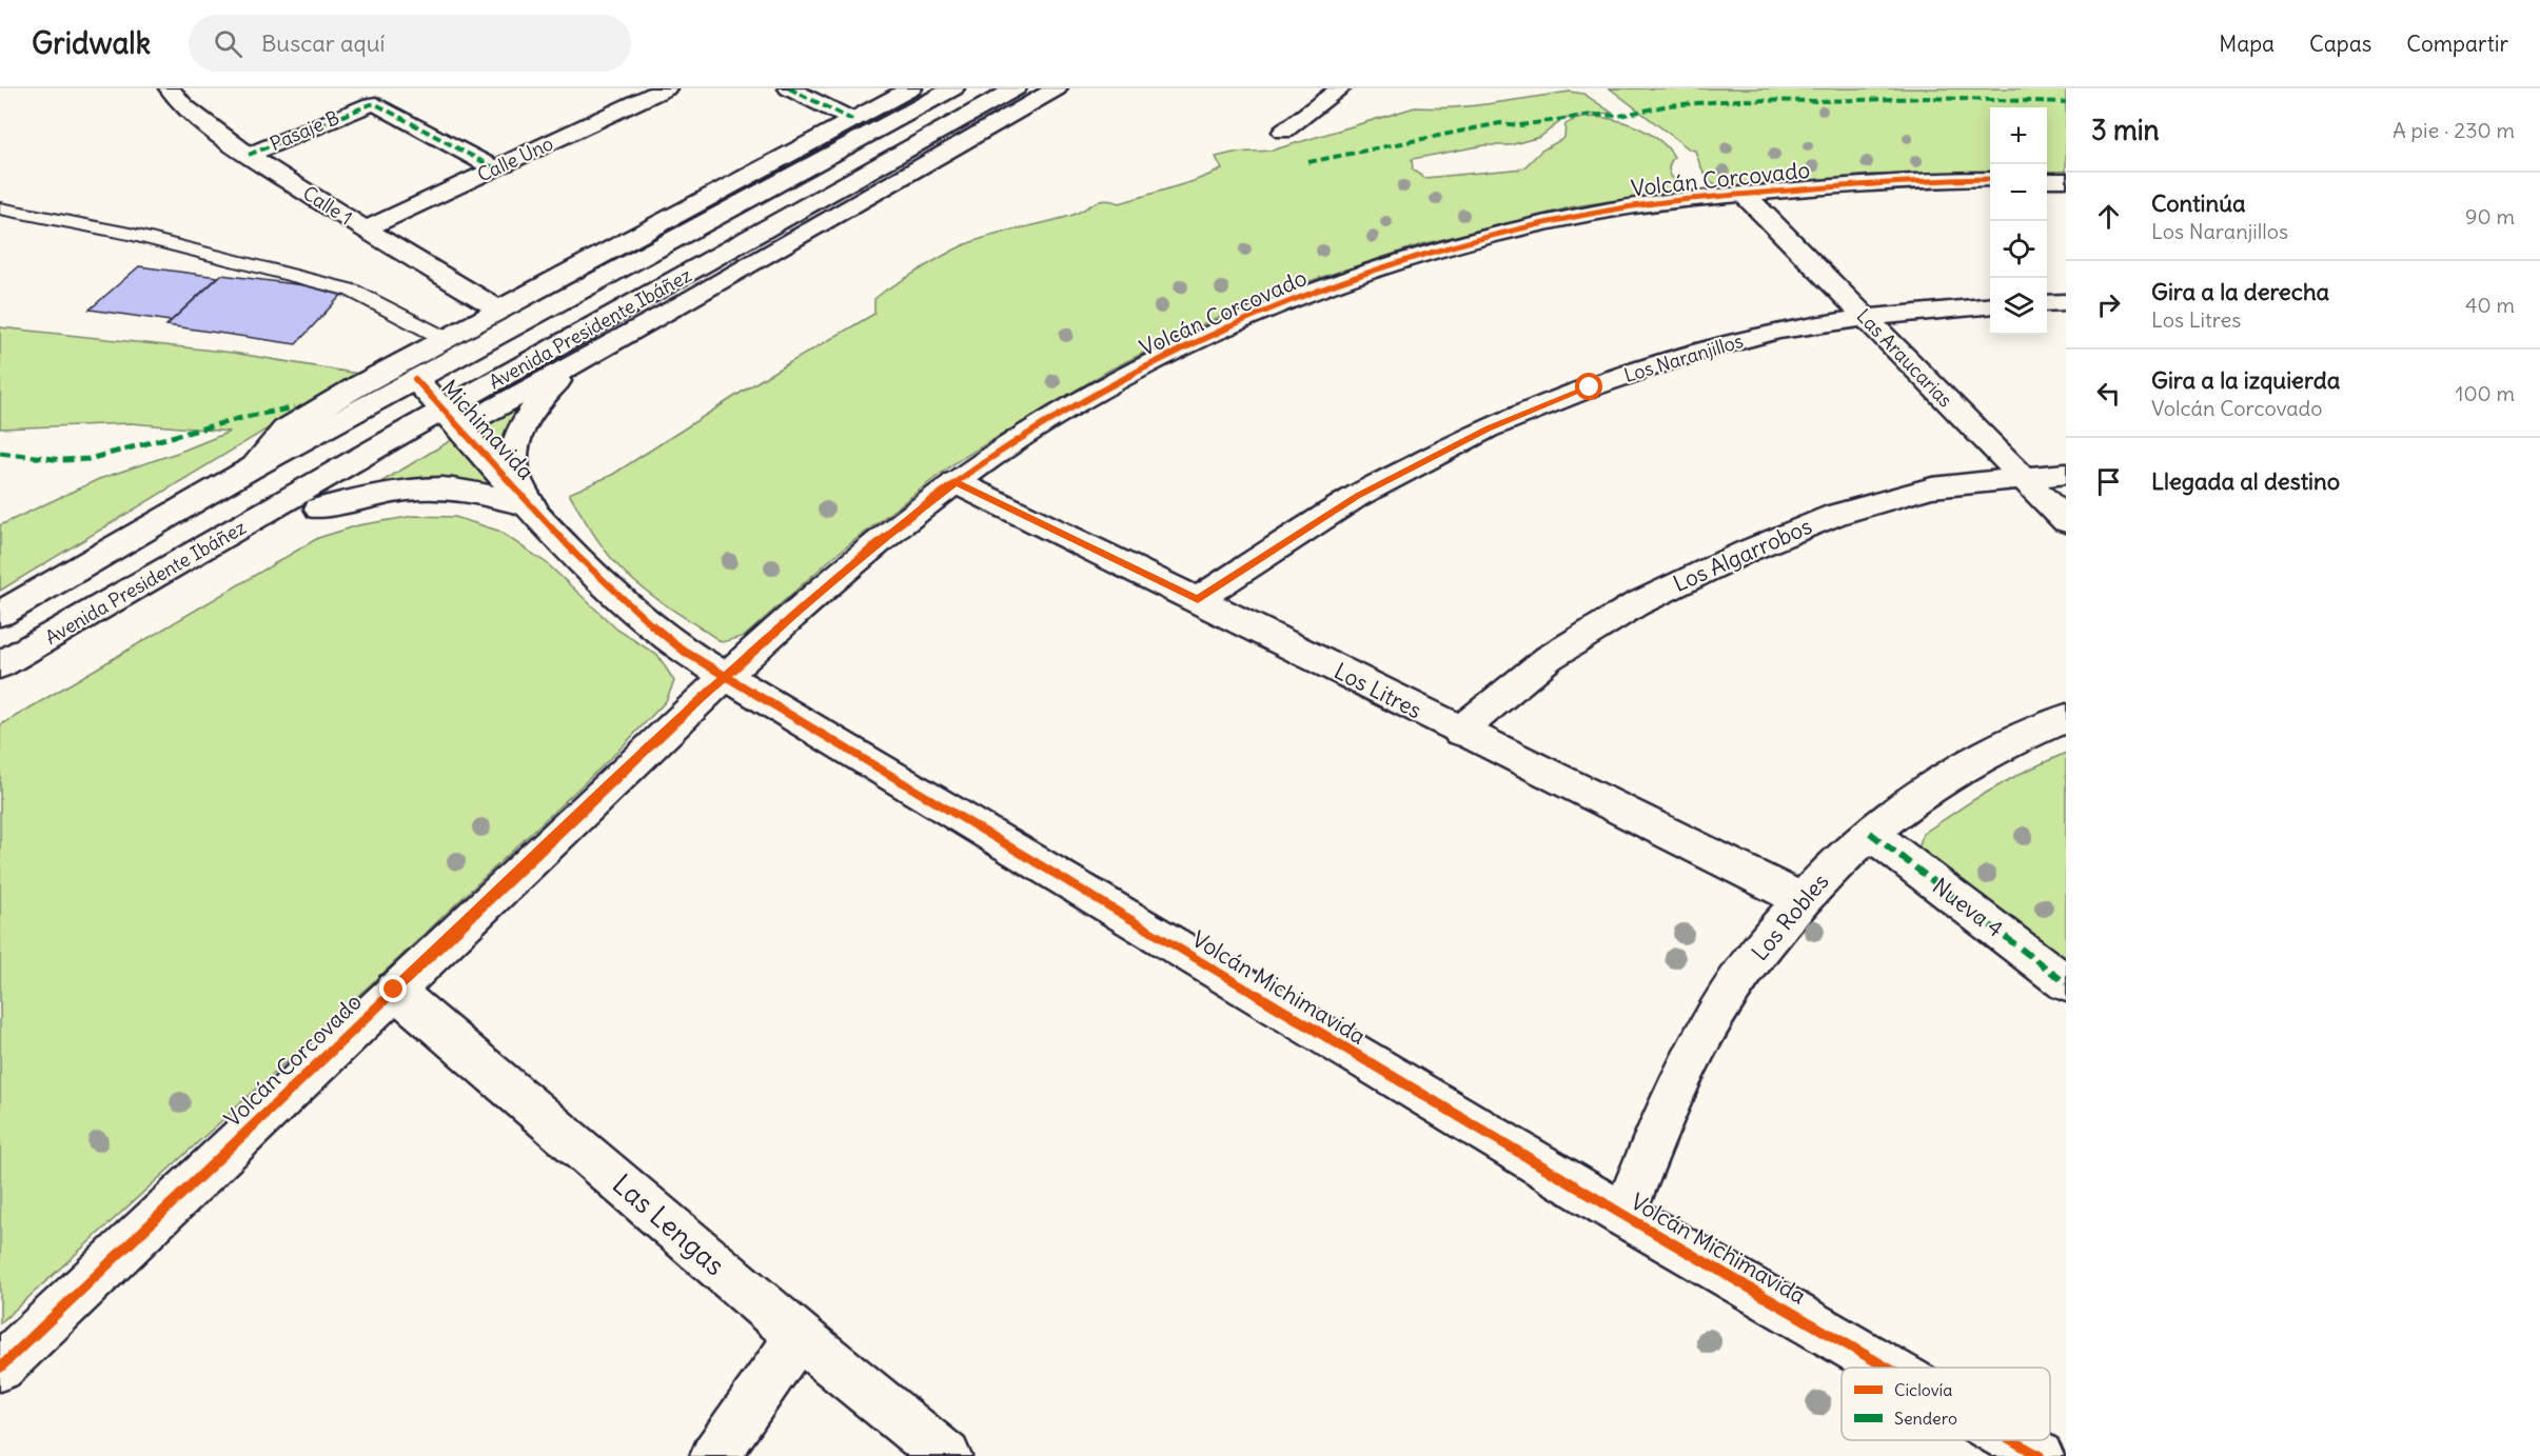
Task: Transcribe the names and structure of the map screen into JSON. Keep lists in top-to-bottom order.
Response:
{
  "streets": {
    "street": [
      "Pasaje B",
      "Calle Uno",
      "Volcán Corcovado",
      "Calle 1",
      "Avenida Presidente Ibáñez",
      "Los Naranjillos",
      "Las Araucarias",
      "Michimavida",
      "Los Algarrobos",
      "Los Litres",
      "Nueva 4",
      "Los Robles",
      "Volcán Michimavida",
      "Las Lengas"
    ]
  },
  "crossings": [
    ["Pasaje B", "Calle Uno"],
    ["Pasaje B", "Calle 1"],
    ["Calle Uno", "Calle 1"],
    ["Volcán Corcovado", "Las Araucarias"],
    ["Volcán Corcovado", "Los Litres"],
    ["Volcán Corcovado", "Volcán Michimavida"],
    ["Volcán Corcovado", "Las Lengas"],
    ["Calle 1", "Avenida Presidente Ibáñez"],
    ["Avenida Presidente Ibáñez", "Michimavida"],
    ["Avenida Presidente Ibáñez", "Volcán Michimavida"],
    ["Los Naranjillos", "Las Araucarias"],
    ["Los Naranjillos", "Los Litres"],
    ["Las Araucarias", "Los Algarrobos"],
    ["Michimavida", "Volcán Michimavida"],
    ["Los Algarrobos", "Los Litres"],
    ["Los Litres", "Los Robles"],
    ["Nueva 4", "Los Robles"],
    ["Los Robles", "Volcán Michimavida"]
  ],
  "legend": ["Ciclovía", "Sendero"],
  "page": {
    "header": "Gridwalk",
    "search": "Buscar aquí",
    "nav": ["Mapa", "Capas", "Compartir"],
    "heading": ["3 min", "A pie · 230 m"],
    "map_buttons": ["+", "−"],
    "list": [
      ["Continúa", "Los Naranjillos", "90 m"],
      ["Gira a la derecha", "Los Litres", "40 m"],
      ["Gira a la izquierda", "Volcán Corcovado", "100 m"],
      "Llegada al destino"
    ]
  }
}
